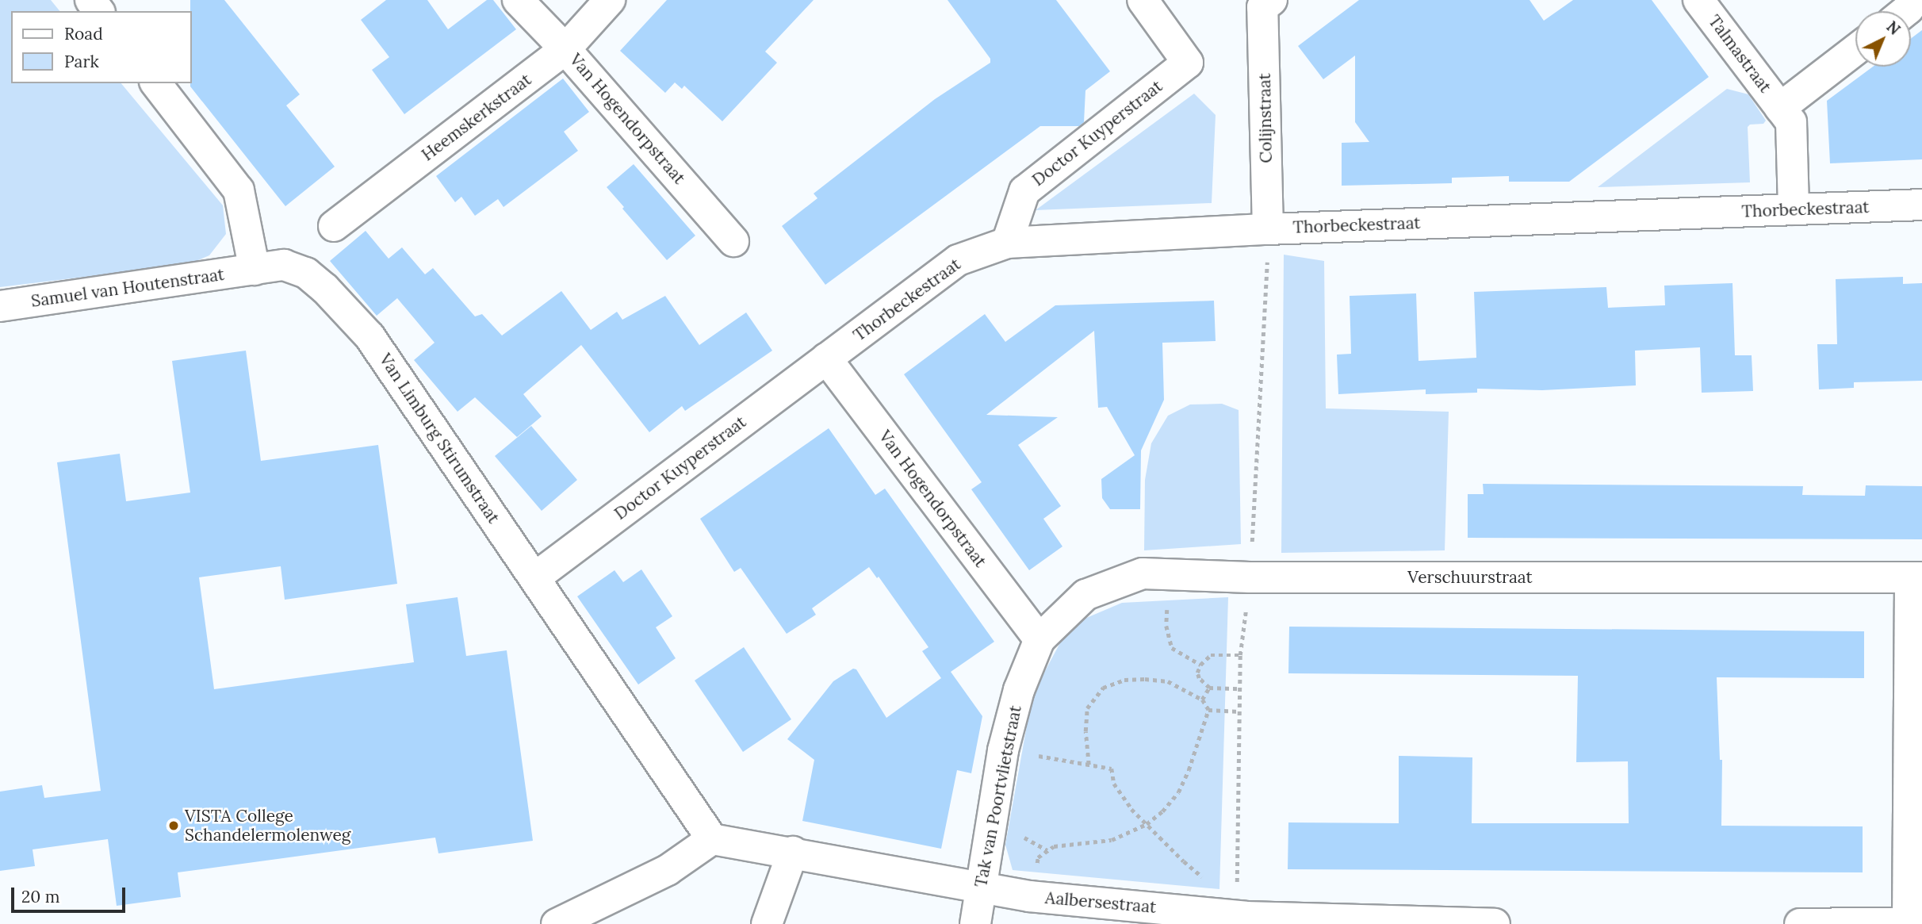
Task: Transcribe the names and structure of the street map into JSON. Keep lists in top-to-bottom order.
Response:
{
  "streets": {
    "street": [
      "Talmastraat",
      "Heemskerkstraat",
      "Colijnstraat",
      "Van Hogendorpstraat",
      "Doctor Kuyperstraat",
      "Thorbeckestraat",
      "Samuel van Houtenstraat",
      "Van Limburg Stirumstraat",
      "Verschuurstraat",
      "Tak van Poortvlietstraat",
      "Aalbersestraat"
    ]
  },
  "crossings": [
    ["Talmastraat", "Thorbeckestraat"],
    ["Heemskerkstraat", "Van Hogendorpstraat"],
    ["Colijnstraat", "Thorbeckestraat"],
    ["Van Hogendorpstraat", "Doctor Kuyperstraat"],
    ["Van Hogendorpstraat", "Thorbeckestraat"],
    ["Van Hogendorpstraat", "Verschuurstraat"],
    ["Van Hogendorpstraat", "Tak van Poortvlietstraat"],
    ["Doctor Kuyperstraat", "Thorbeckestraat"],
    ["Doctor Kuyperstraat", "Van Limburg Stirumstraat"],
    ["Samuel van Houtenstraat", "Van Limburg Stirumstraat"],
    ["Van Limburg Stirumstraat", "Aalbersestraat"],
    ["Verschuurstraat", "Tak van Poortvlietstraat"],
    ["Tak van Poortvlietstraat", "Aalbersestraat"]
  ],
  "places": ["VISTA College Schandelermolenweg"],
  "legend": ["Road", "Park"],
  "scale_bar": "20 m",
  "north": "top right"
}
